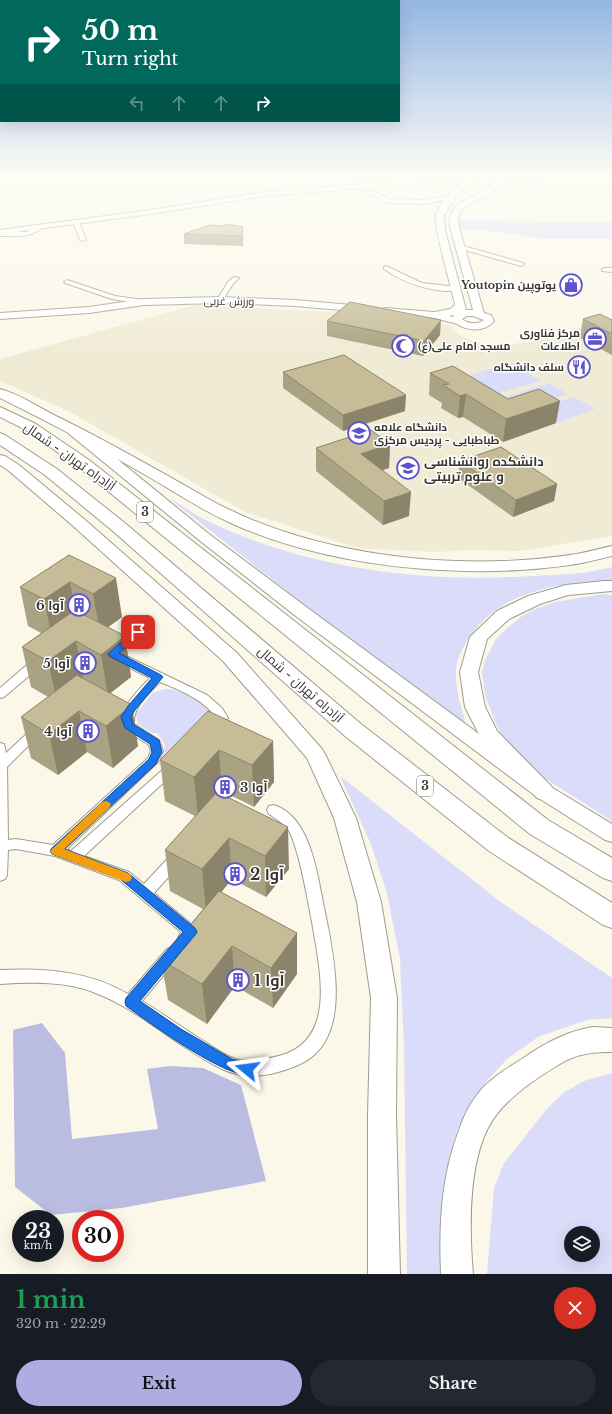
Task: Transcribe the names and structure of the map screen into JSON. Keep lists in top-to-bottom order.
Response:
{
  "streets": {
    "highway": ["آزادراه تهران - شمال", "3"],
    "street": ["ورزش غربی"]
  },
  "places": {
    "shop": ["Youtopin یوتوپین"],
    "office": ["مرکز فناوری اطلاعات"],
    "mosque": ["مسجد امام علی(ع)"],
    "restaurant": ["سلف دانشگاه"],
    "school or university": ["دانشگاه علامه طباطبایی - پردیس مرکزی", "دانشکده روانشناسی و علوم تربیتی"],
    "building": [
      "آوا 6",
      "آوا 5",
      "آوا 4",
      "آوا 3",
      "آوا 2",
      "آوا 1"
    ]
  },
  "page": {
    "turn": ["50 m", "Turn right"],
    "speed": "23 km/h",
    "limit": "30",
    "heading": ["1 min", "320 m · 22:29"],
    "buttons": ["Exit", "Share"]
  }
}
